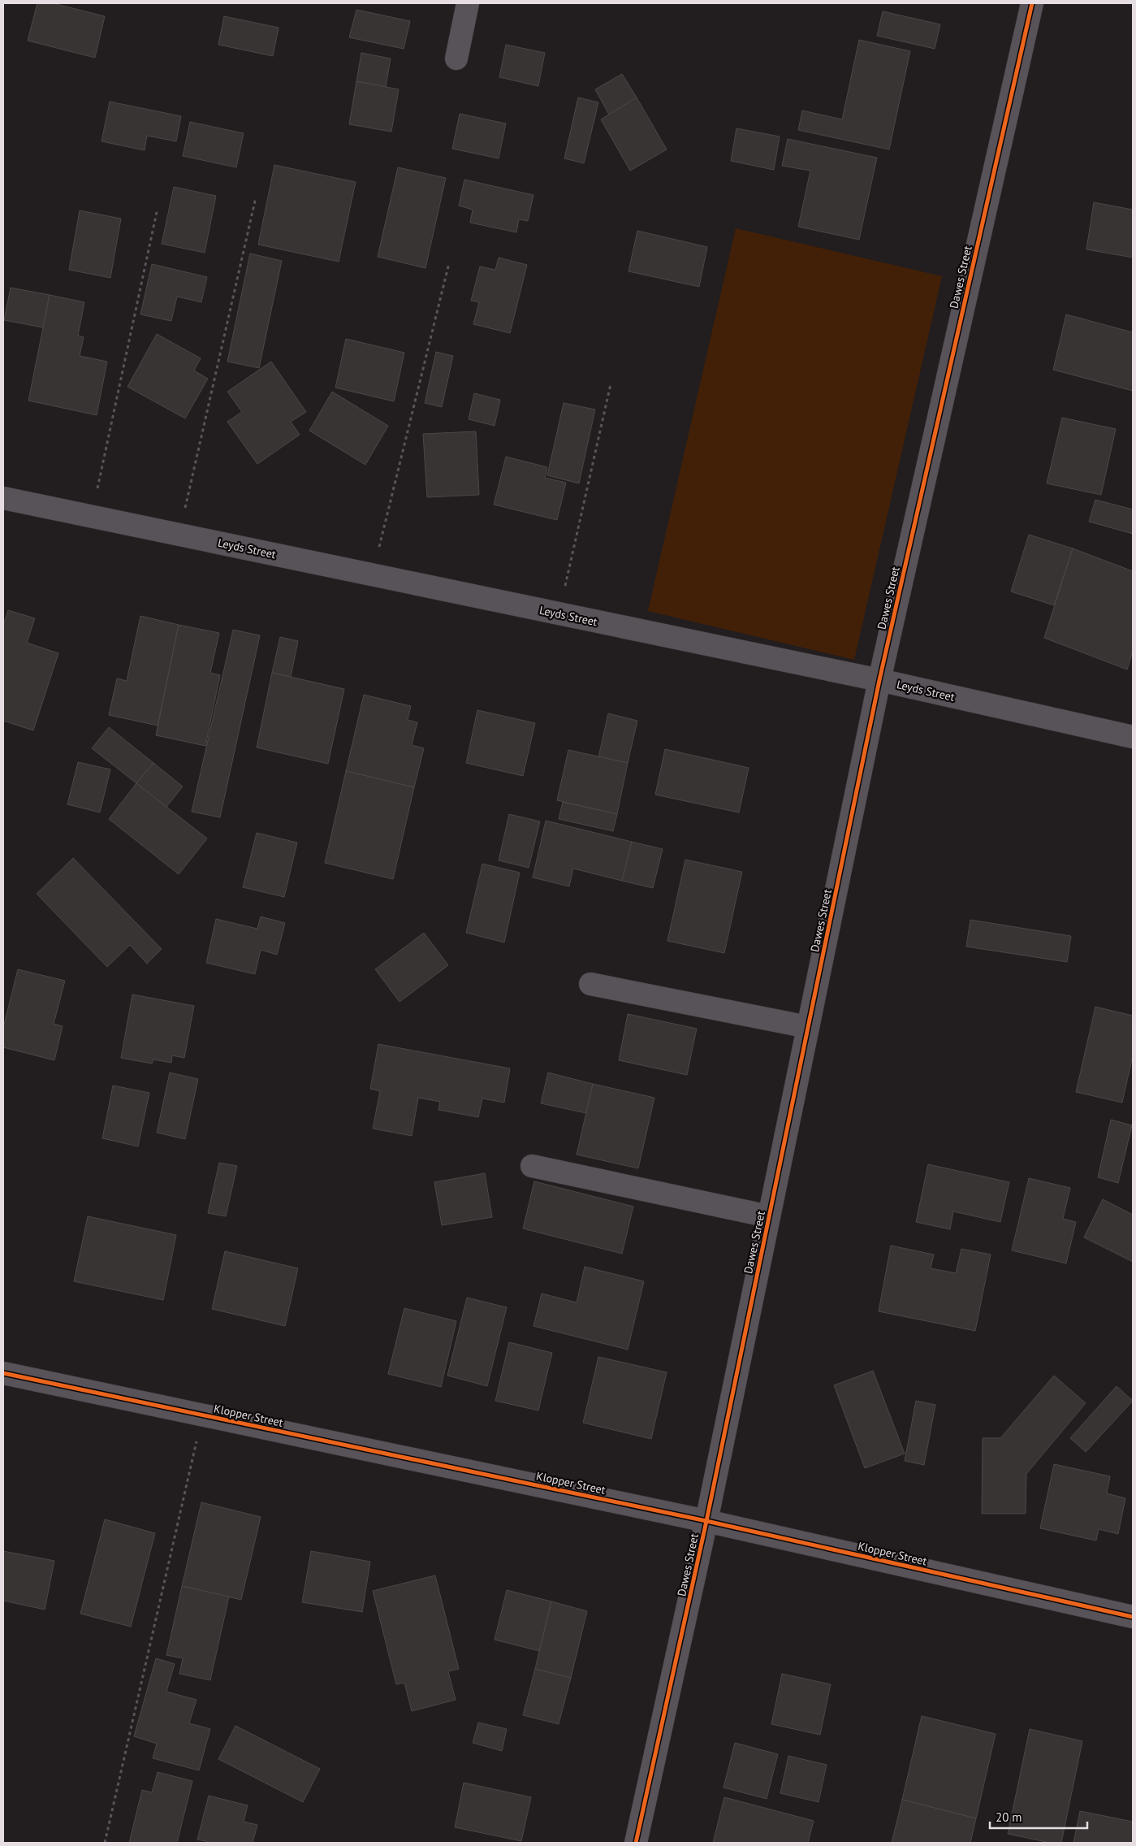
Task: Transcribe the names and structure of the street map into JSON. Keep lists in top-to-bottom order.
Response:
{
  "streets": {
    "street": ["Dawes Street", "Leyds Street", "Klopper Street"]
  },
  "crossings": [
    ["Dawes Street", "Leyds Street"],
    ["Dawes Street", "Klopper Street"]
  ],
  "scale_bar": "20 m"
}
